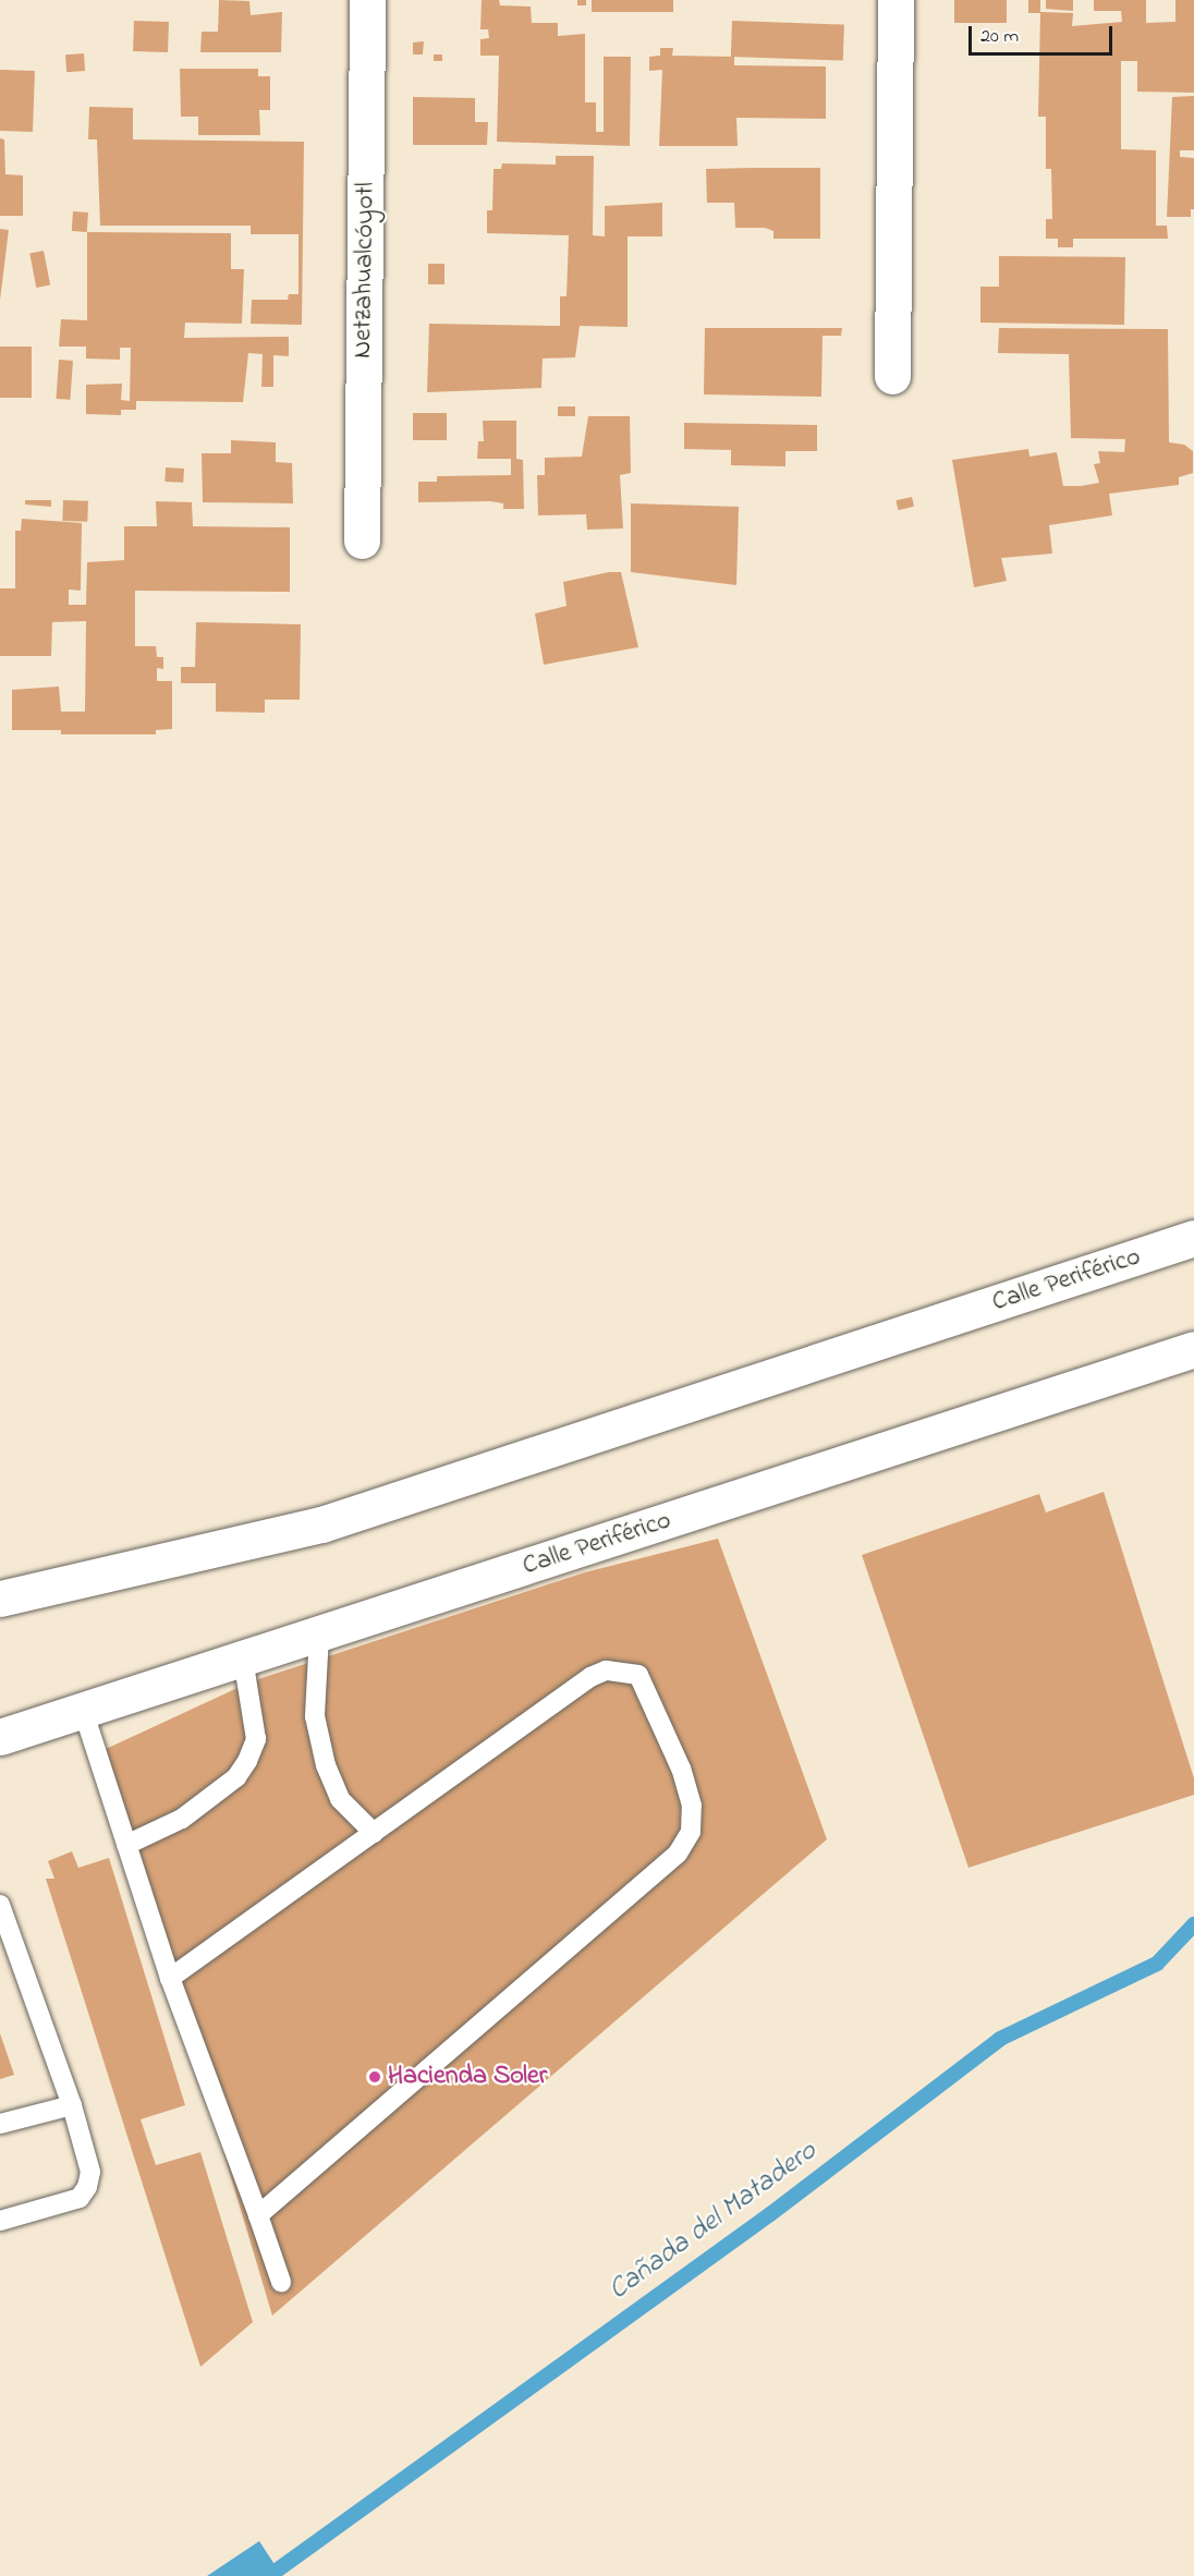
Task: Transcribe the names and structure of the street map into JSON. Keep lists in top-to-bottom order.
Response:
{
  "streets": {
    "main road": ["Netzahualcóyotl", "Calle Periférico"]
  },
  "water": ["Cañada del Matadero"],
  "places": ["Hacienda Soler"],
  "scale_bar": "20 m"
}
